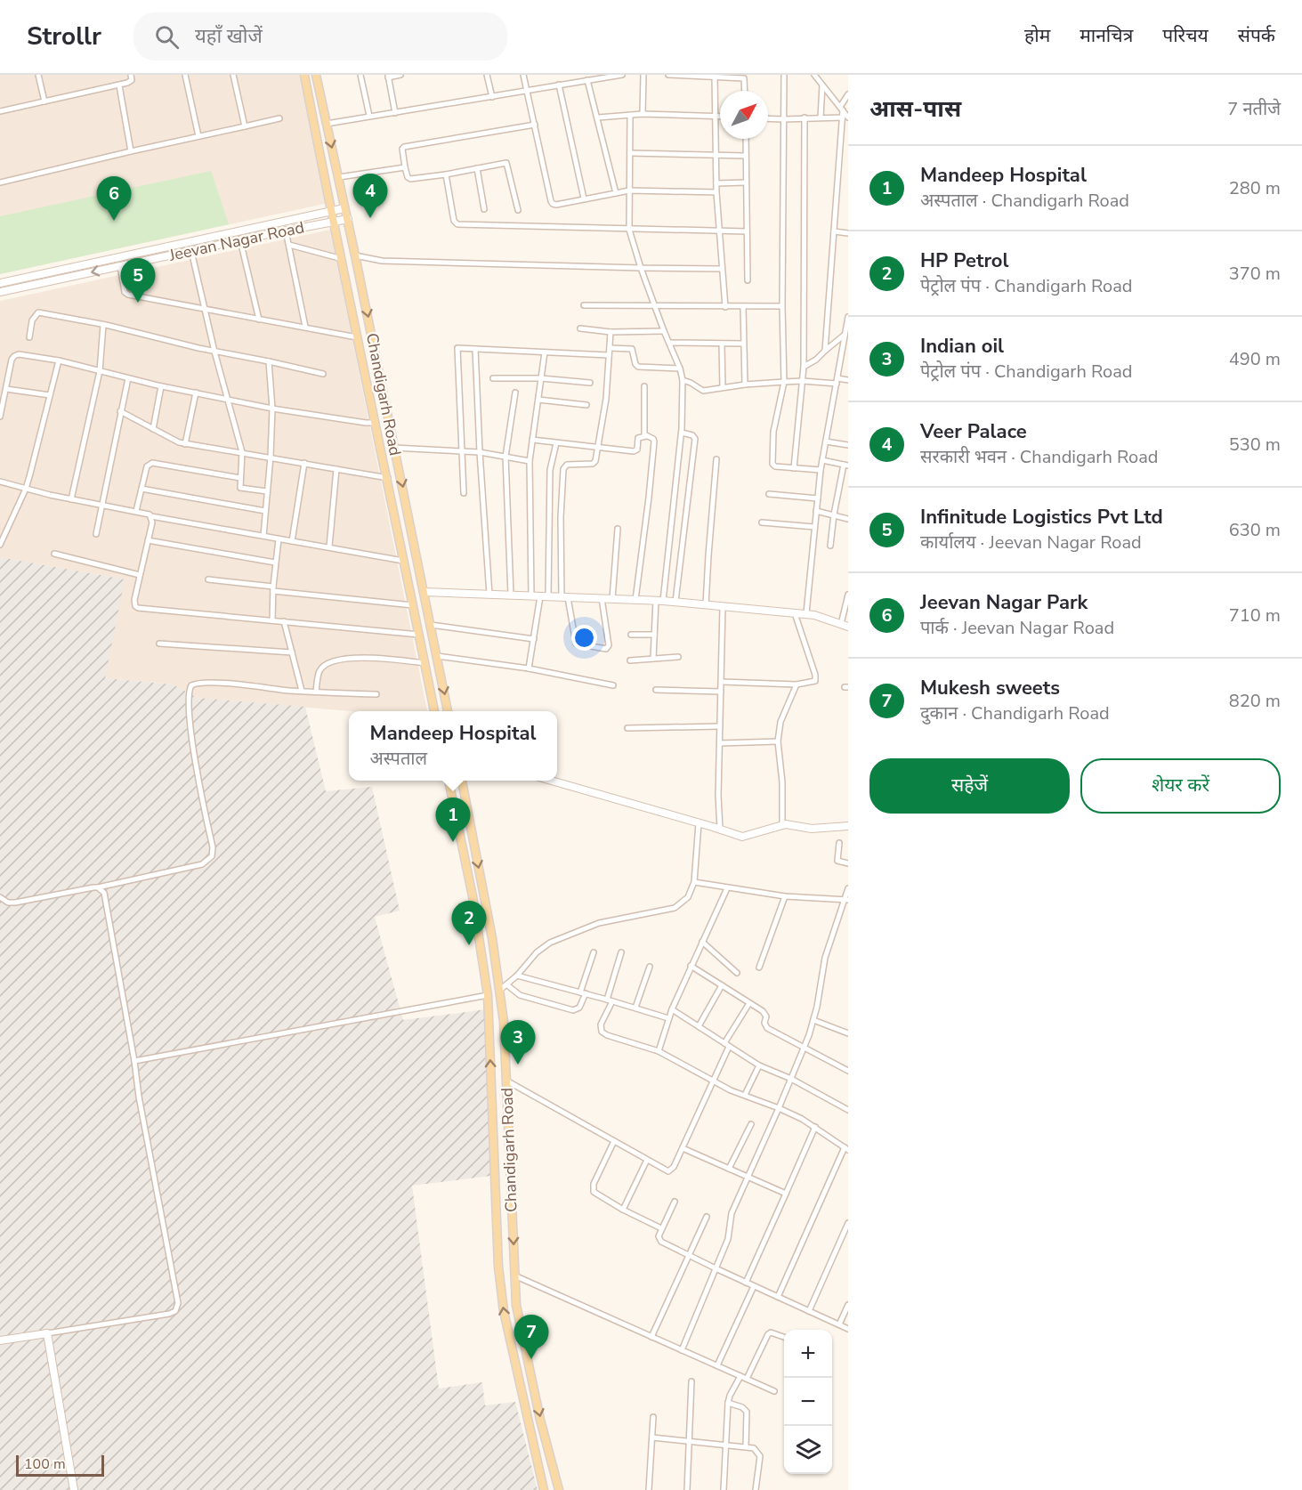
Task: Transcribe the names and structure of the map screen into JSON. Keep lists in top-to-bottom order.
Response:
{
  "streets": {
    "main road": ["Chandigarh Road"],
    "street": ["Jeevan Nagar Road"]
  },
  "crossings": [
    ["Jeevan Nagar Road", "Chandigarh Road"]
  ],
  "scale_bar": "100 m",
  "north": "top right",
  "page": {
    "header": "Strollr",
    "search": "यहाँ खोजें",
    "nav": [
      "होम",
      "मानचित्र",
      "परिचय",
      "संपर्क"
    ],
    "heading": ["आस-पास", "7 नतीजे"],
    "list": [
      {
        "mark": "1",
        "name": "Mandeep Hospital",
        "note": "अस्पताल · Chandigarh Road",
        "value": "280 m"
      },
      {
        "mark": "2",
        "name": "HP Petrol",
        "note": "पेट्रोल पंप · Chandigarh Road",
        "value": "370 m"
      },
      {
        "mark": "3",
        "name": "Indian oil",
        "note": "पेट्रोल पंप · Chandigarh Road",
        "value": "490 m"
      },
      {
        "mark": "4",
        "name": "Veer Palace",
        "note": "सरकारी भवन · Chandigarh Road",
        "value": "530 m"
      },
      {
        "mark": "5",
        "name": "Infinitude Logistics Pvt Ltd",
        "note": "कार्यालय · Jeevan Nagar Road",
        "value": "630 m"
      },
      {
        "mark": "6",
        "name": "Jeevan Nagar Park",
        "note": "पार्क · Jeevan Nagar Road",
        "value": "710 m"
      },
      {
        "mark": "7",
        "name": "Mukesh sweets",
        "note": "दुकान · Chandigarh Road",
        "value": "820 m"
      }
    ],
    "pins": [
      "4",
      "6",
      "5",
      "1",
      "2",
      "3",
      "7"
    ],
    "popup": ["Mandeep Hospital", "अस्पताल"],
    "buttons": ["सहेजें", "शेयर करें"],
    "map_buttons": ["+", "−"],
    "scale": "100 m"
  }
}
